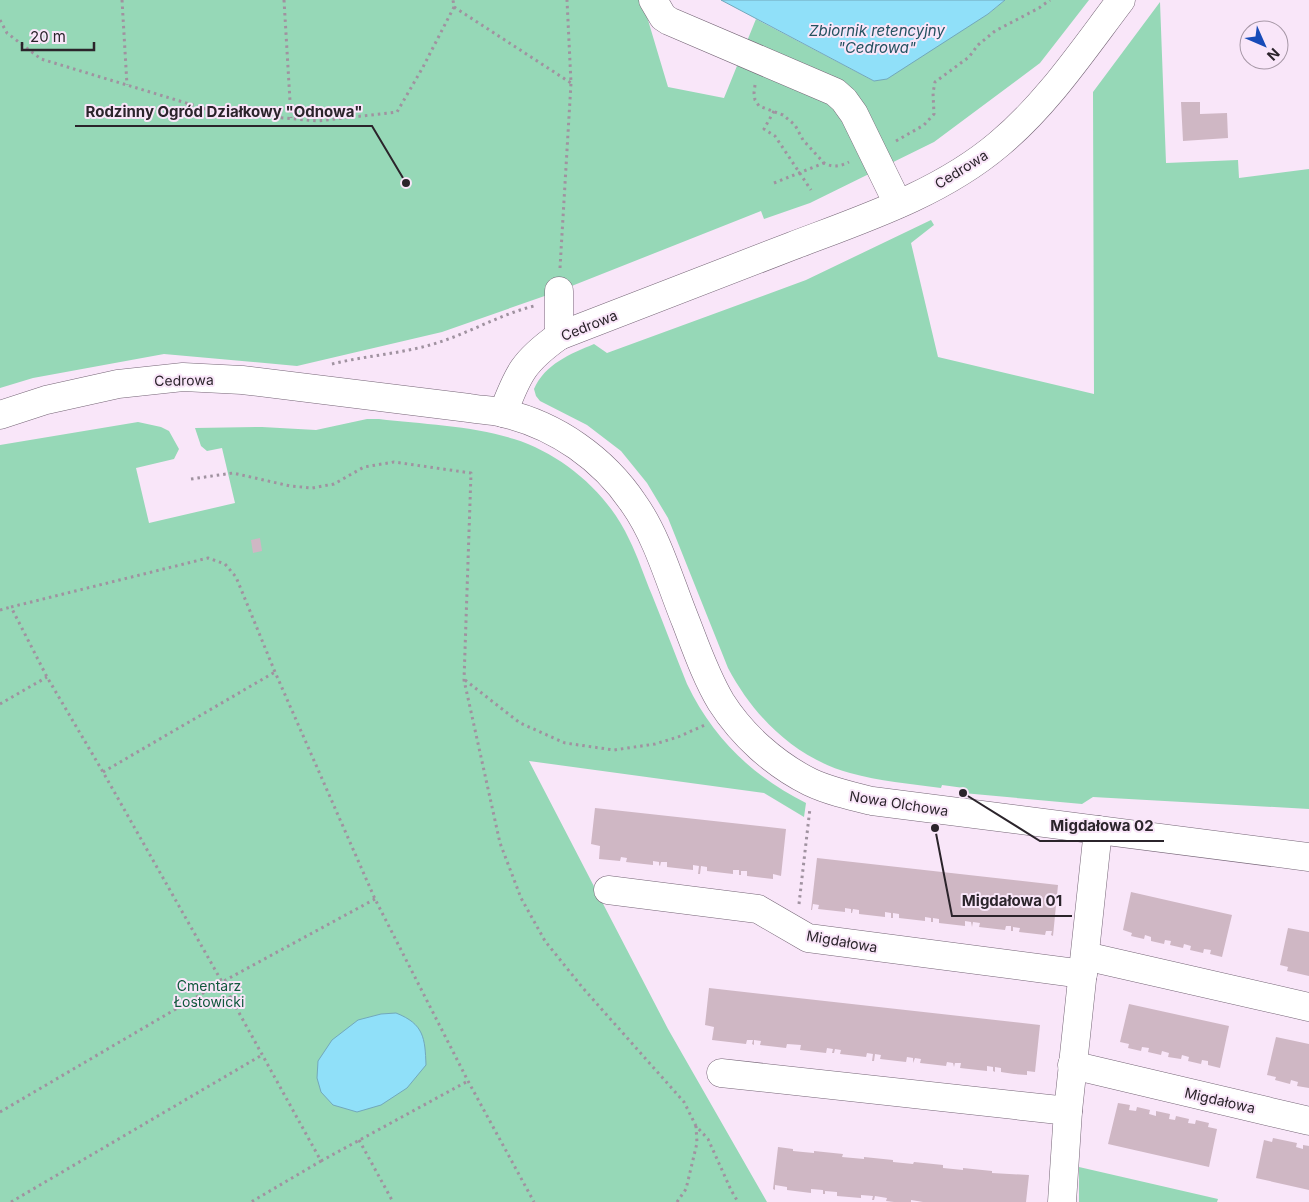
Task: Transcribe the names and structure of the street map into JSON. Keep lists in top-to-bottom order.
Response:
{
  "streets": {
    "street": ["Cedrowa", "Nowa Olchowa", "Migdałowa"]
  },
  "crossings": [
    ["Cedrowa", "Nowa Olchowa"]
  ],
  "water": ["Zbiornik retencyjny \"Cedrowa\""],
  "parks": ["Cmentarz Łostowicki"],
  "places": ["Rodzinny Ogród Działkowy \"Odnowa\"", "Migdałowa 02", "Migdałowa 01"],
  "scale_bar": "20 m",
  "north": "bottom right"
}
